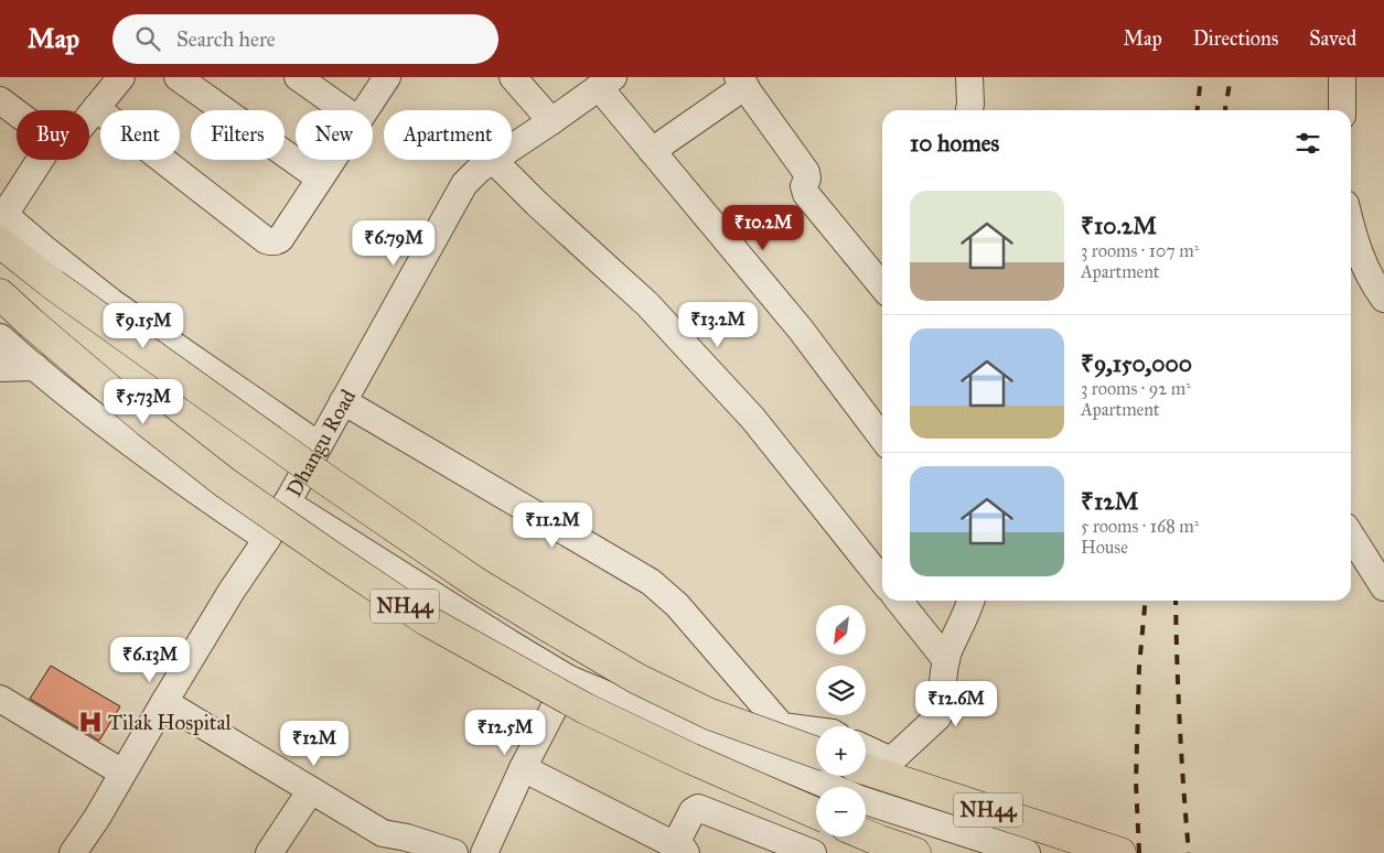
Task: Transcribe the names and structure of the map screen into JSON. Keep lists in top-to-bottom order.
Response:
{
  "streets": {
    "highway": ["NH44"],
    "street": ["Dhangu Road"]
  },
  "places": {
    "hospital": ["Tilak Hospital"]
  },
  "north": "bottom left",
  "page": {
    "header": "Map",
    "search": "Search here",
    "nav": ["Map", "Directions", "Saved"],
    "chip": [
      "Buy",
      "Rent",
      "Filters",
      "New",
      "Apartment"
    ],
    "heading": "10 homes",
    "list": [
      {
        "name": "₹10.2M",
        "note": "3 rooms · 107 m² · Apartment"
      },
      {
        "name": "₹9,150,000",
        "note": "3 rooms · 92 m² · Apartment"
      },
      {
        "name": "₹12M",
        "note": "5 rooms · 168 m² · House"
      }
    ],
    "price": [
      "₹10.2M",
      "₹6.79M",
      "₹13.2M",
      "₹9.15M",
      "₹5.73M",
      "₹11.2M",
      "₹6.13M",
      "₹12.6M",
      "₹12.5M",
      "₹12M"
    ],
    "map_buttons": ["+", "−"]
  }
}
